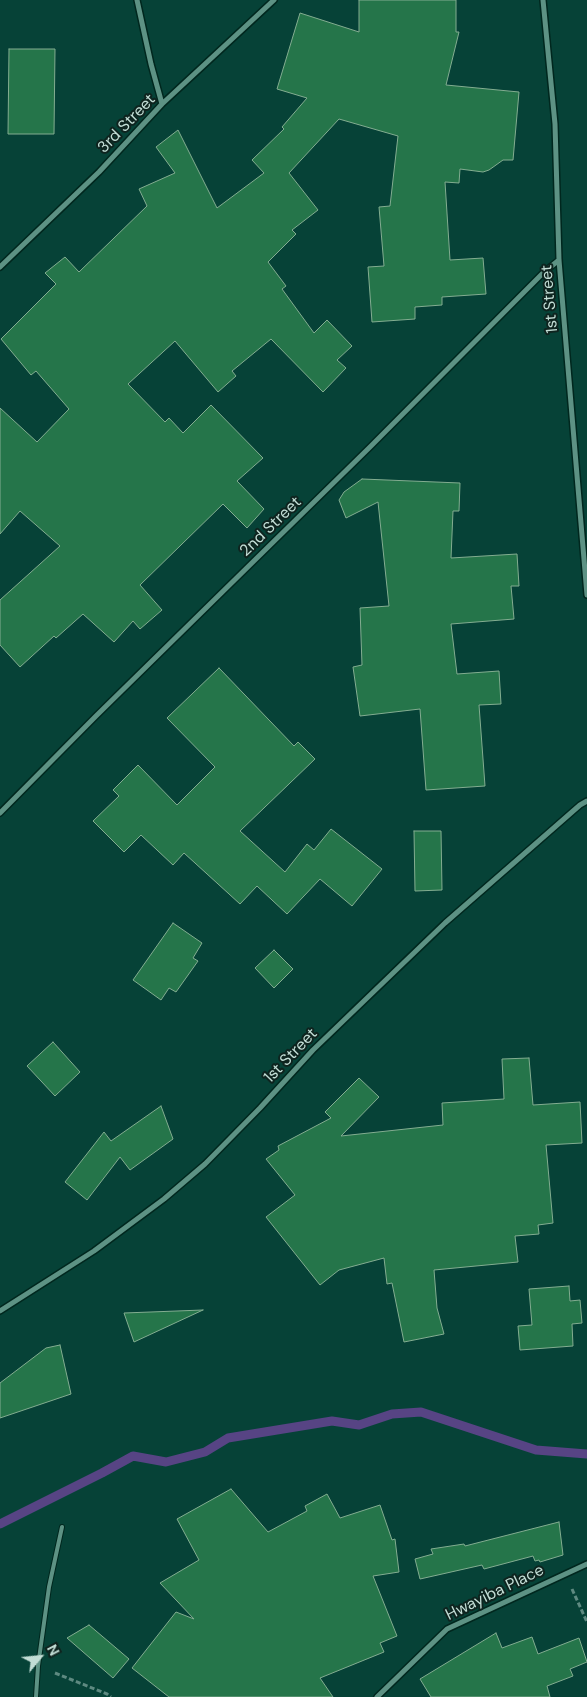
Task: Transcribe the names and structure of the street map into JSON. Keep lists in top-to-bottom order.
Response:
{
  "streets": {
    "street": [
      "3rd Street",
      "1st Street",
      "2nd Street",
      "Hwayiba Place"
    ]
  },
  "crossings": [
    ["1st Street", "2nd Street"]
  ],
  "north": "top right"
}
